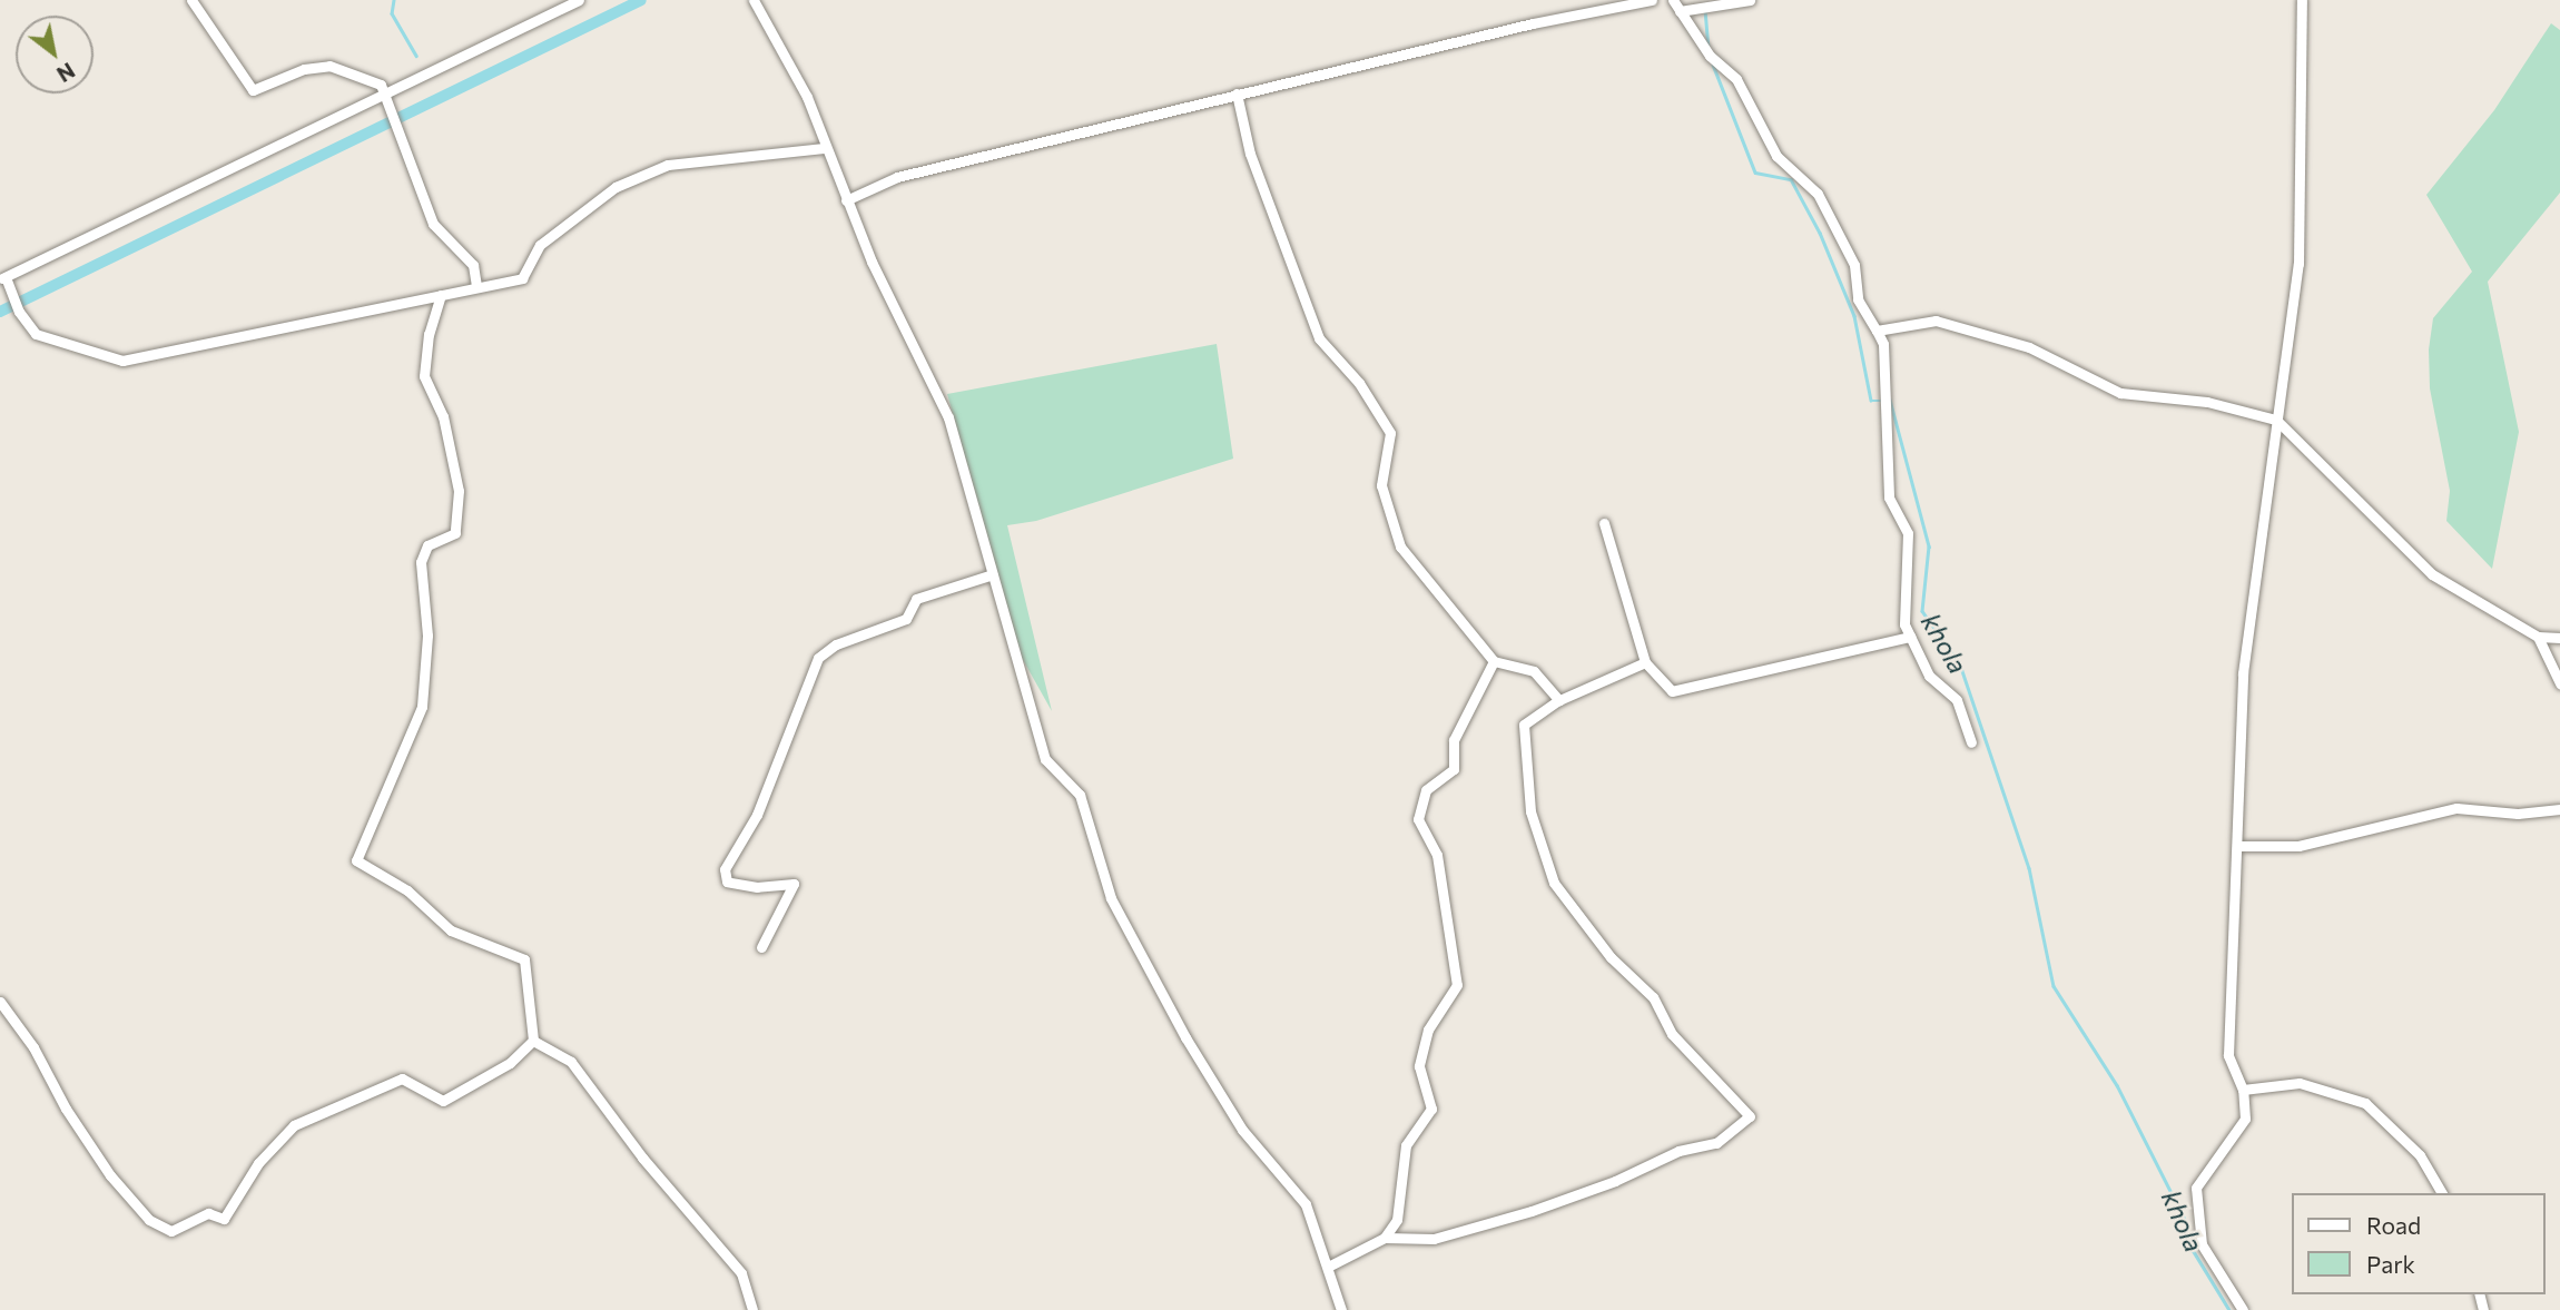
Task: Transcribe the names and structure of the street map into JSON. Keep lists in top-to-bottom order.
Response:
{
  "water": ["khola"],
  "legend": ["Road", "Park"],
  "north": "bottom right"
}
